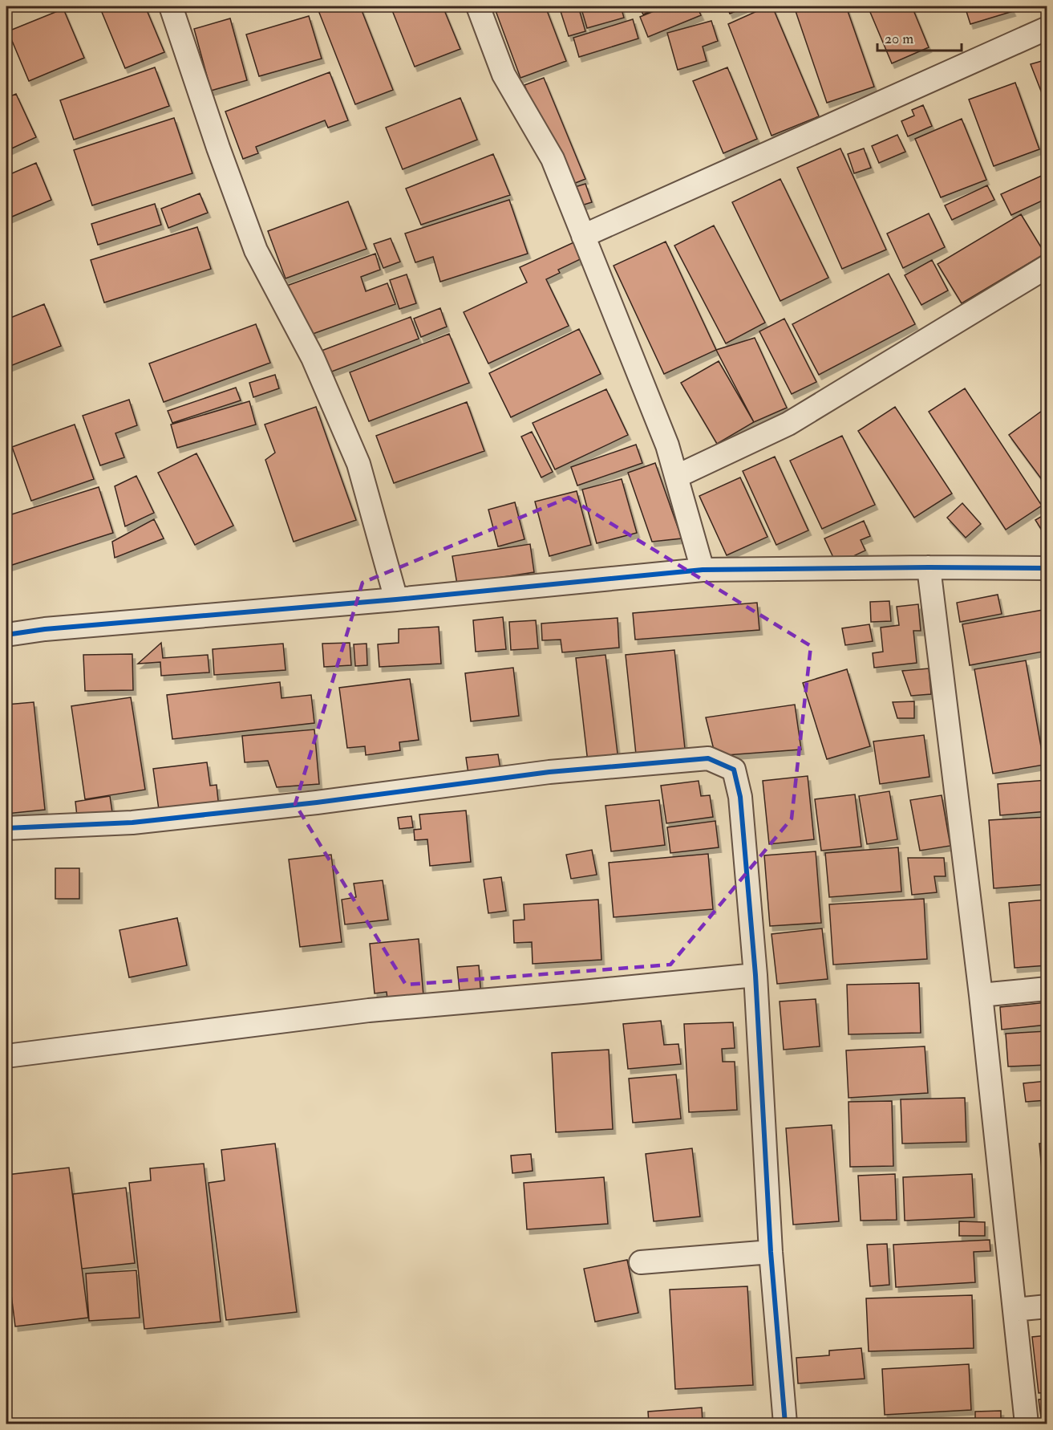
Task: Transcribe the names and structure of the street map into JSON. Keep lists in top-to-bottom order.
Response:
{
  "scale_bar": "20 m"
}
